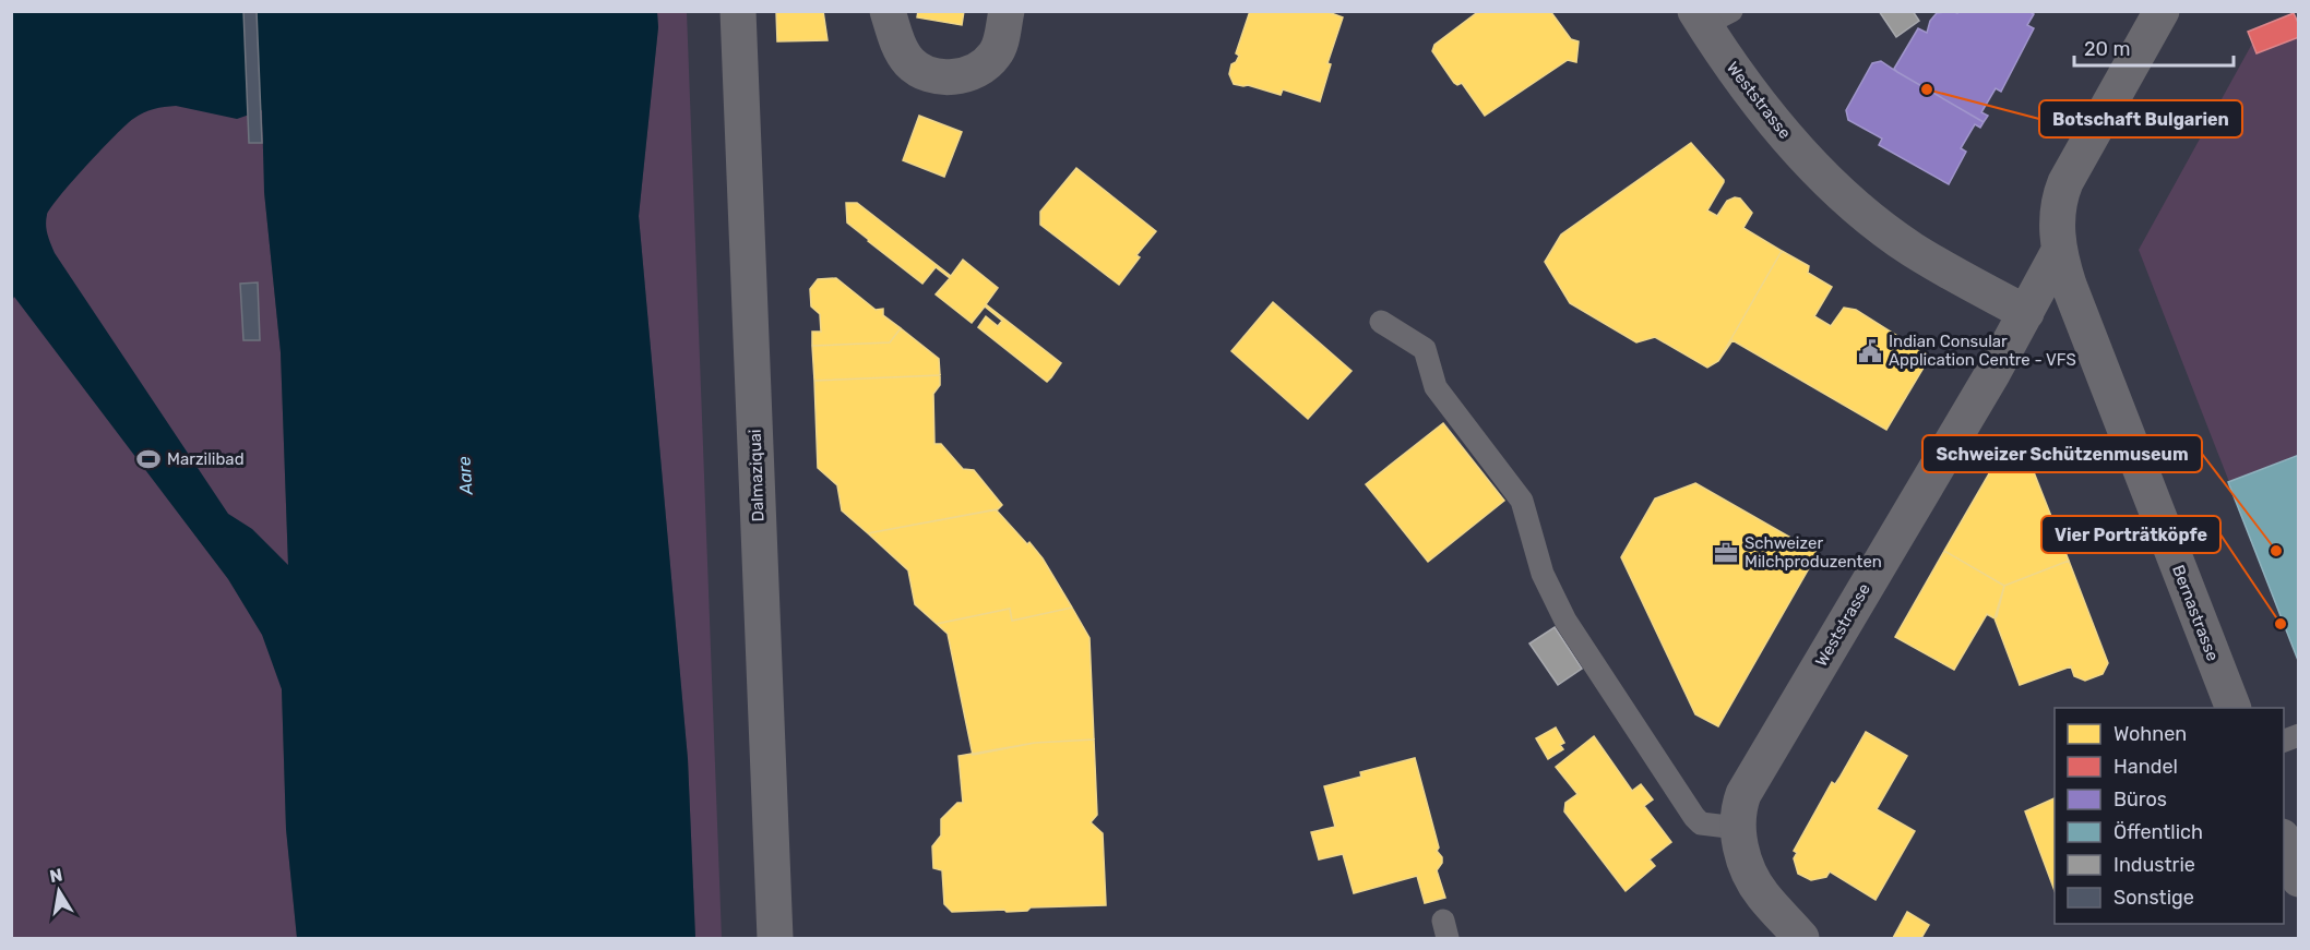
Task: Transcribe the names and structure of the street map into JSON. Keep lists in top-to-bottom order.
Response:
{
  "streets": {
    "street": ["Weststrasse", "Dalmaziquai", "Bernastrasse"]
  },
  "crossings": [
    ["Weststrasse", "Bernastrasse"]
  ],
  "water": ["Aare"],
  "places": {
    "other": ["Botschaft Bulgarien", "Schweizer Schützenmuseum", "Vier Porträtköpfe"],
    "public building": ["Indian Consular Application Centre - VFS"],
    "sports": ["Marzilibad"],
    "office": ["Schweizer Milchproduzenten"]
  },
  "legend": [
    "Wohnen",
    "Handel",
    "Büros",
    "Öffentlich",
    "Industrie",
    "Sonstige"
  ],
  "scale_bar": "20 m",
  "north": "top"
}
